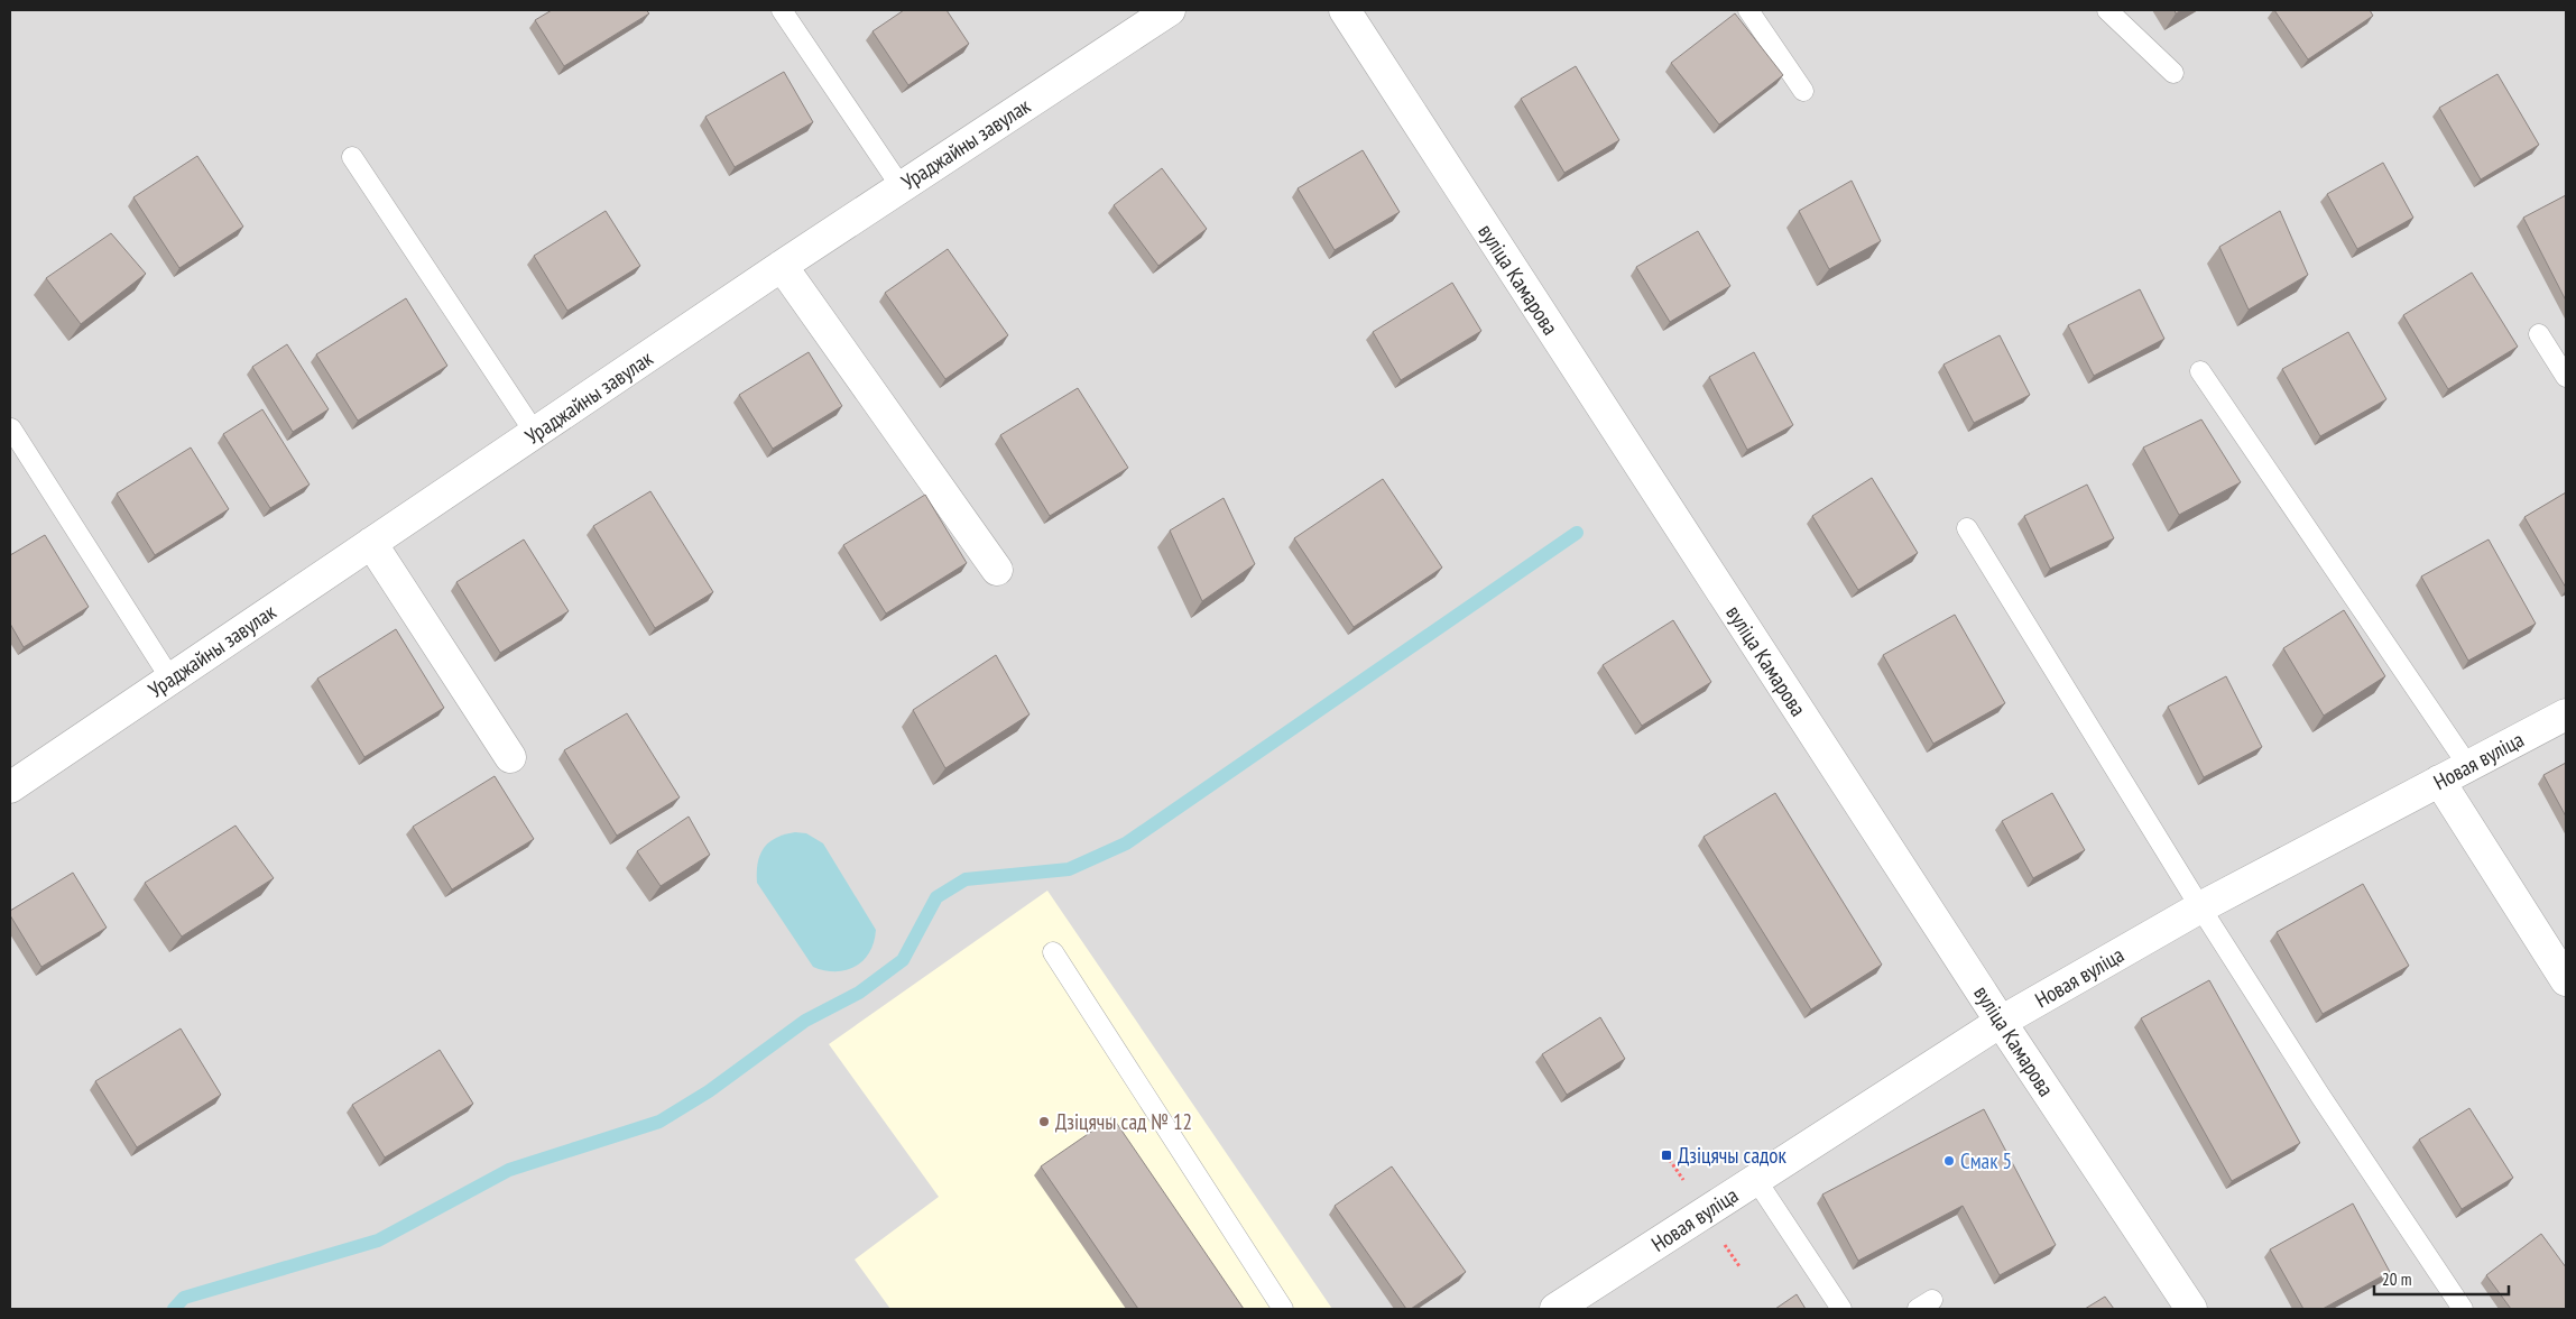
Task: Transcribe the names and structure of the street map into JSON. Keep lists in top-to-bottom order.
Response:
{
  "streets": {
    "street": ["Ураджайны завулак", "вуліца Камарова", "Новая вуліца"]
  },
  "crossings": [
    ["вуліца Камарова", "Новая вуліца"]
  ],
  "places": {
    "other": ["Дзіцячы сад № 12", "Смак 5"],
    "transit": ["Дзіцячы садок"]
  },
  "scale_bar": "20 m"
}
